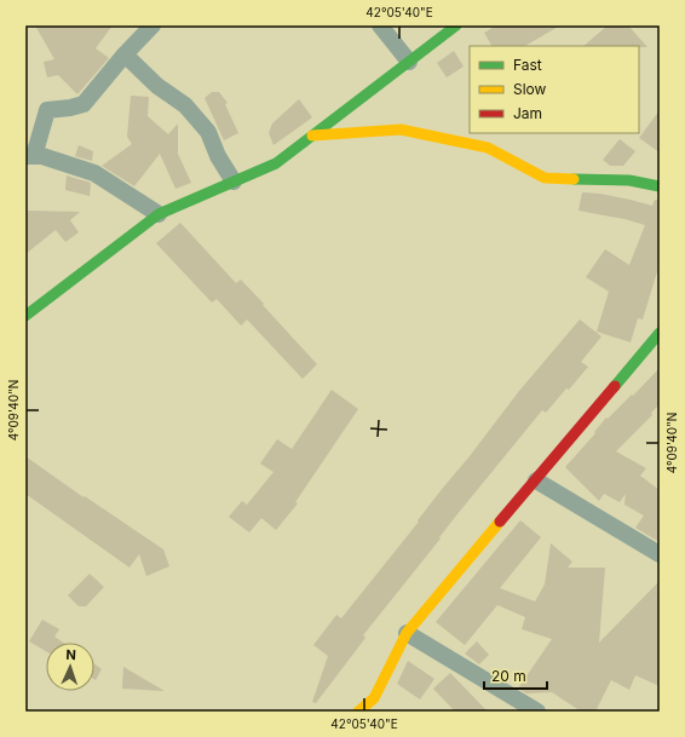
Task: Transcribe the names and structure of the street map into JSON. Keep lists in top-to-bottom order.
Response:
{
  "legend": ["Fast", "Slow", "Jam"],
  "scale_bar": "20 m",
  "north": "top",
  "coordinates": ["42°05'40\"E", "4°09'40\"N"]
}
